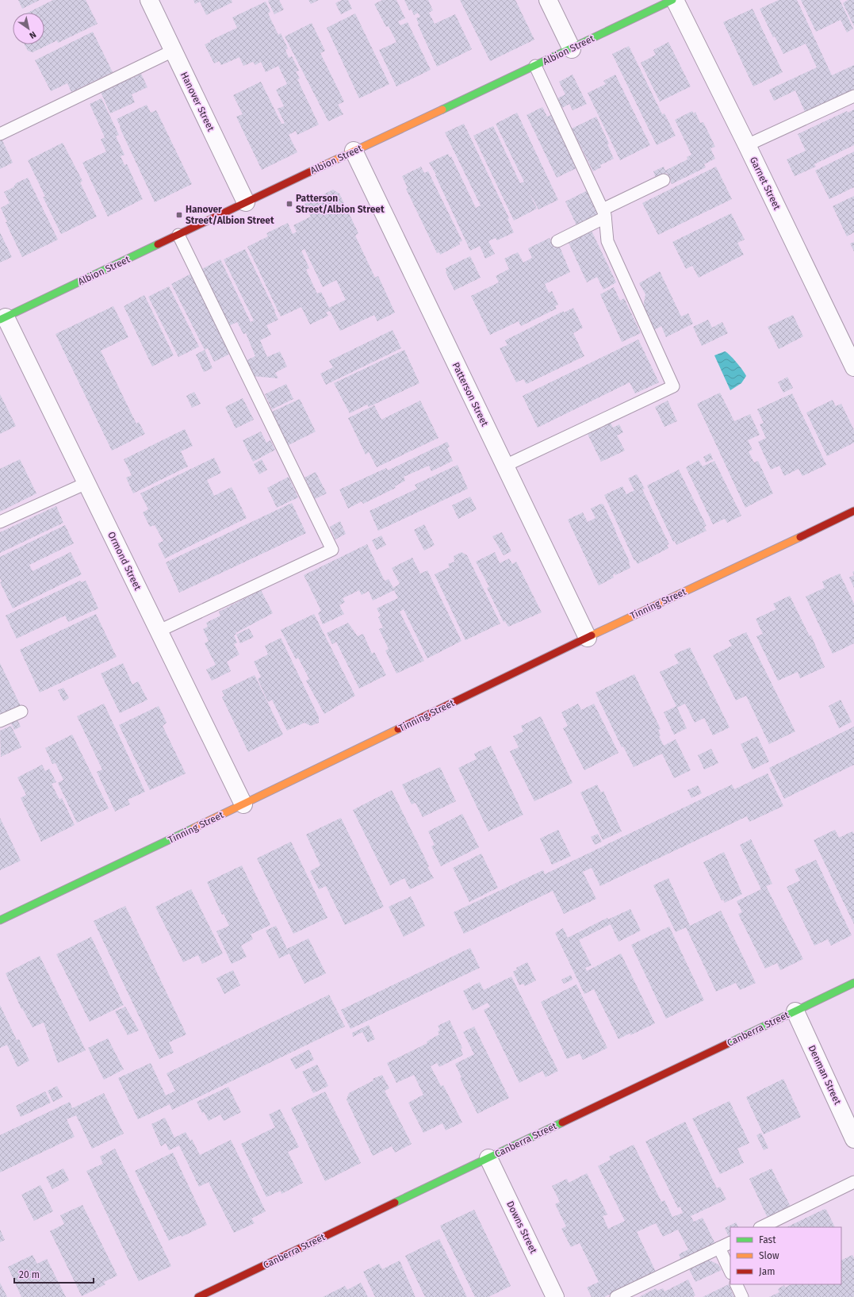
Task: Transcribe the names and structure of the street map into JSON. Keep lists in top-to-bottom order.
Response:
{
  "streets": {
    "street": [
      "Albion Street",
      "Hanover Street",
      "Garnet Street",
      "Patterson Street",
      "Ormond Street",
      "Tinning Street",
      "Canberra Street",
      "Denman Street",
      "Downs Street"
    ]
  },
  "crossings": [
    ["Albion Street", "Hanover Street"],
    ["Albion Street", "Patterson Street"],
    ["Albion Street", "Ormond Street"],
    ["Patterson Street", "Tinning Street"],
    ["Ormond Street", "Tinning Street"],
    ["Canberra Street", "Denman Street"],
    ["Canberra Street", "Downs Street"]
  ],
  "places": {
    "transit": ["Patterson Street/Albion Street", "Hanover Street/Albion Street"]
  },
  "legend": ["Fast", "Slow", "Jam"],
  "scale_bar": "20 m",
  "north": "bottom right"
}
